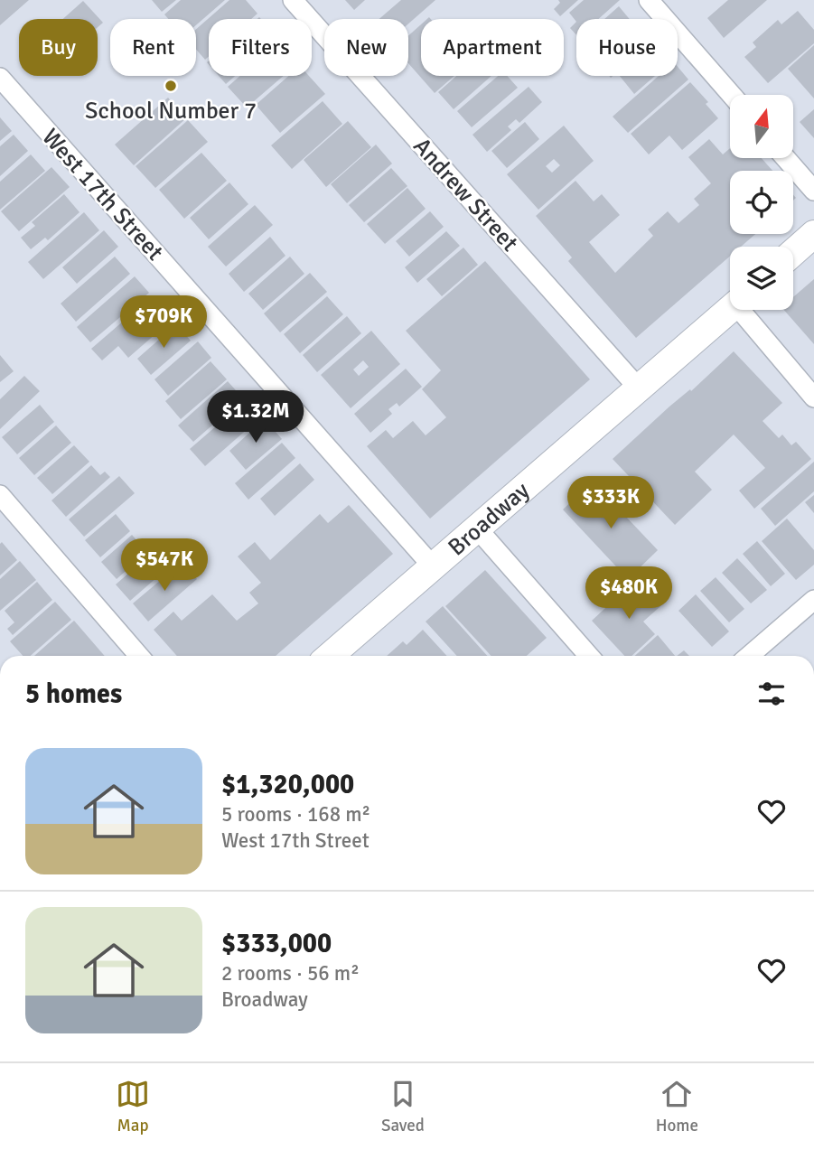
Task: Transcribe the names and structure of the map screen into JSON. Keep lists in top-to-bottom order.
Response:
{
  "streets": {
    "street": ["West 17th Street", "Andrew Street", "Broadway"]
  },
  "crossings": [
    ["West 17th Street", "Broadway"],
    ["Andrew Street", "Broadway"]
  ],
  "places": ["School Number 7"],
  "north": "top",
  "page": {
    "chip": [
      "Buy",
      "Rent",
      "Filters",
      "New",
      "Apartment",
      "House"
    ],
    "price": [
      "$709K",
      "$1.32M",
      "$333K",
      "$547K",
      "$480K"
    ],
    "heading": "5 homes",
    "list": [
      {
        "name": "$1,320,000",
        "note": "5 rooms · 168 m² · West 17th Street"
      },
      {
        "name": "$333,000",
        "note": "2 rooms · 56 m² · Broadway"
      }
    ],
    "tabs": ["Map", "Saved", "Home"]
  }
}
